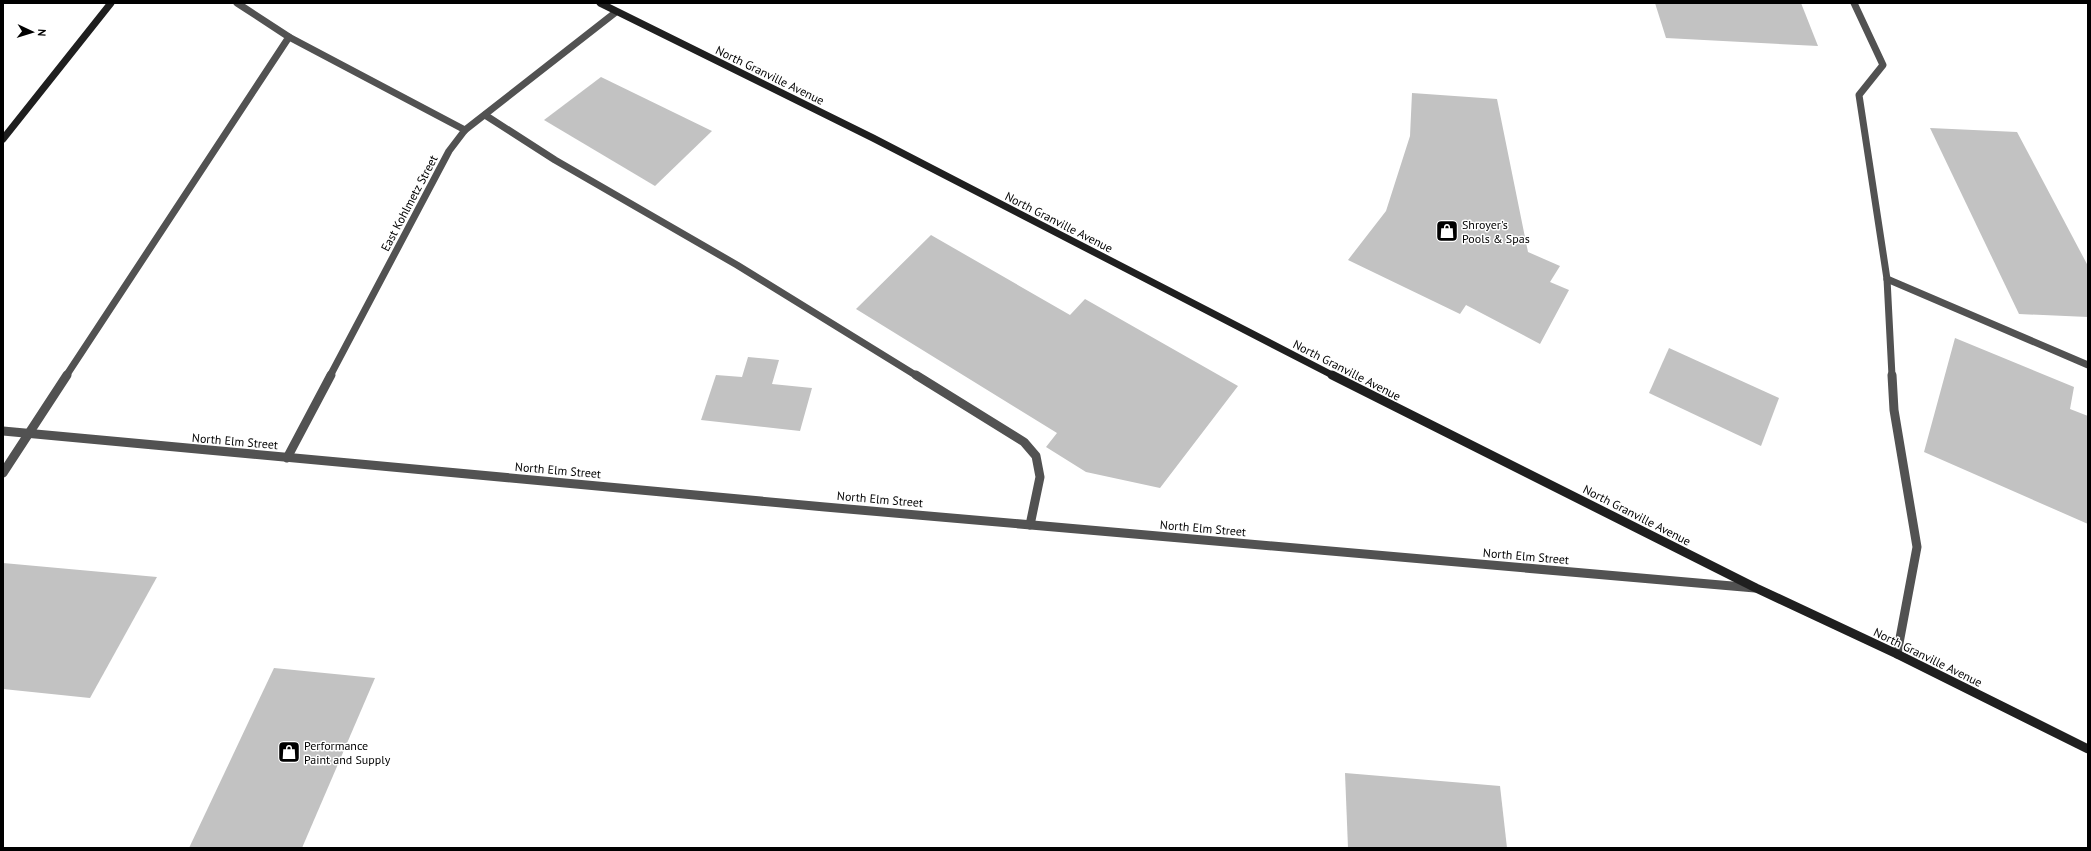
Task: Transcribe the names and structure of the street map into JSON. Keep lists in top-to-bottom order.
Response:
{
  "streets": {
    "main road": ["North Granville Avenue"],
    "street": ["East Kohlmetz Street", "North Elm Street"]
  },
  "crossings": [
    ["North Granville Avenue", "East Kohlmetz Street"],
    ["North Granville Avenue", "North Elm Street"],
    ["East Kohlmetz Street", "North Elm Street"]
  ],
  "places": {
    "shop": ["Shroyer's Pools & Spas", "Performance Paint and Supply"]
  },
  "north": "right"
}
